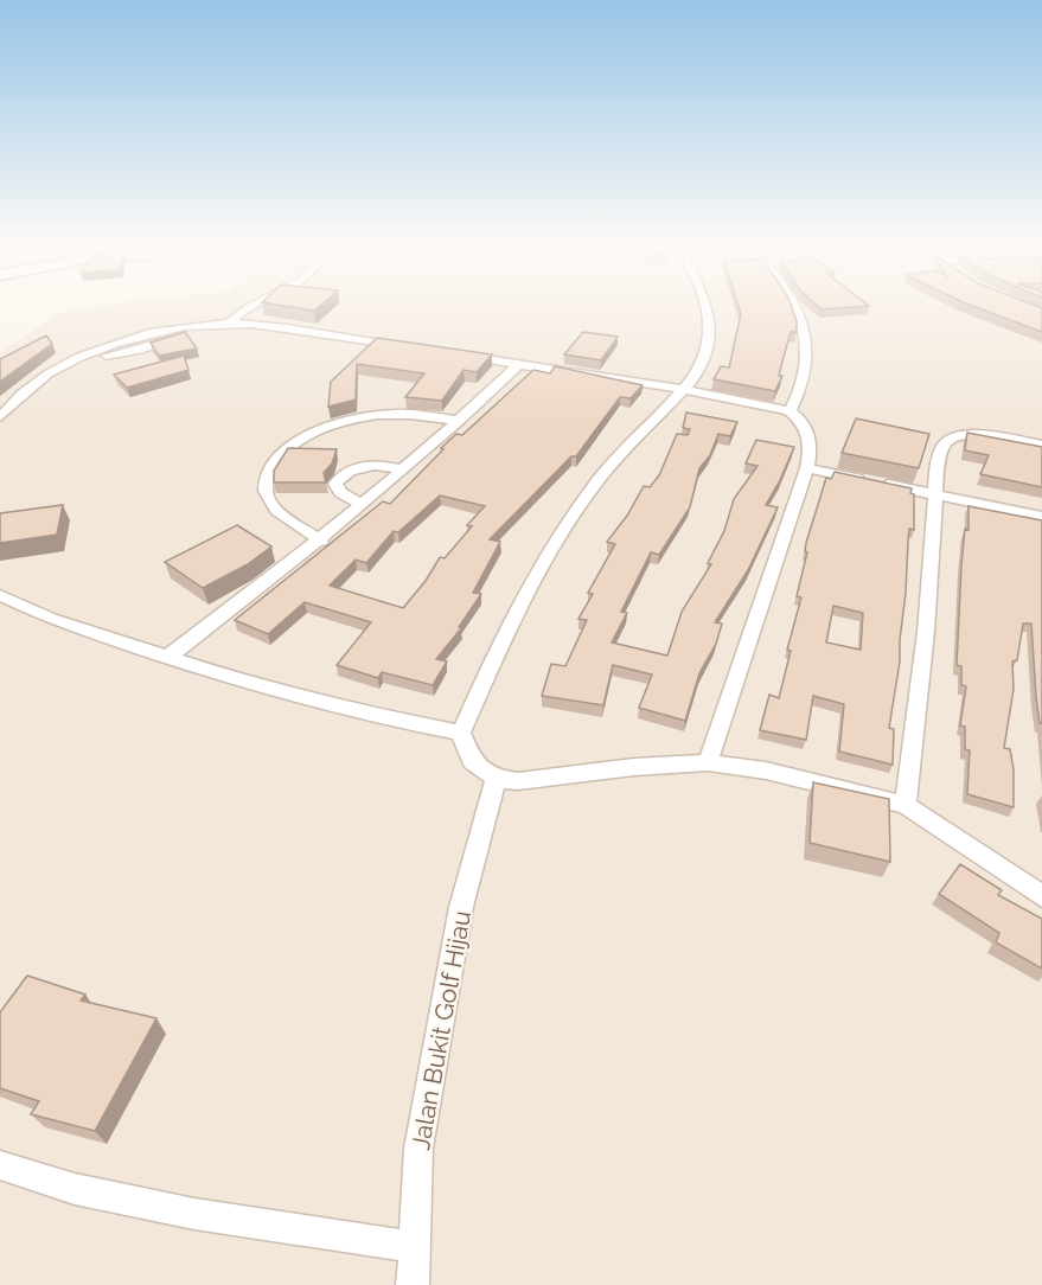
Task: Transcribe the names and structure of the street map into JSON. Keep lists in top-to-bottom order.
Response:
{
  "streets": {
    "street": ["Jalan Bukit Golf Hijau"]
  }
}
